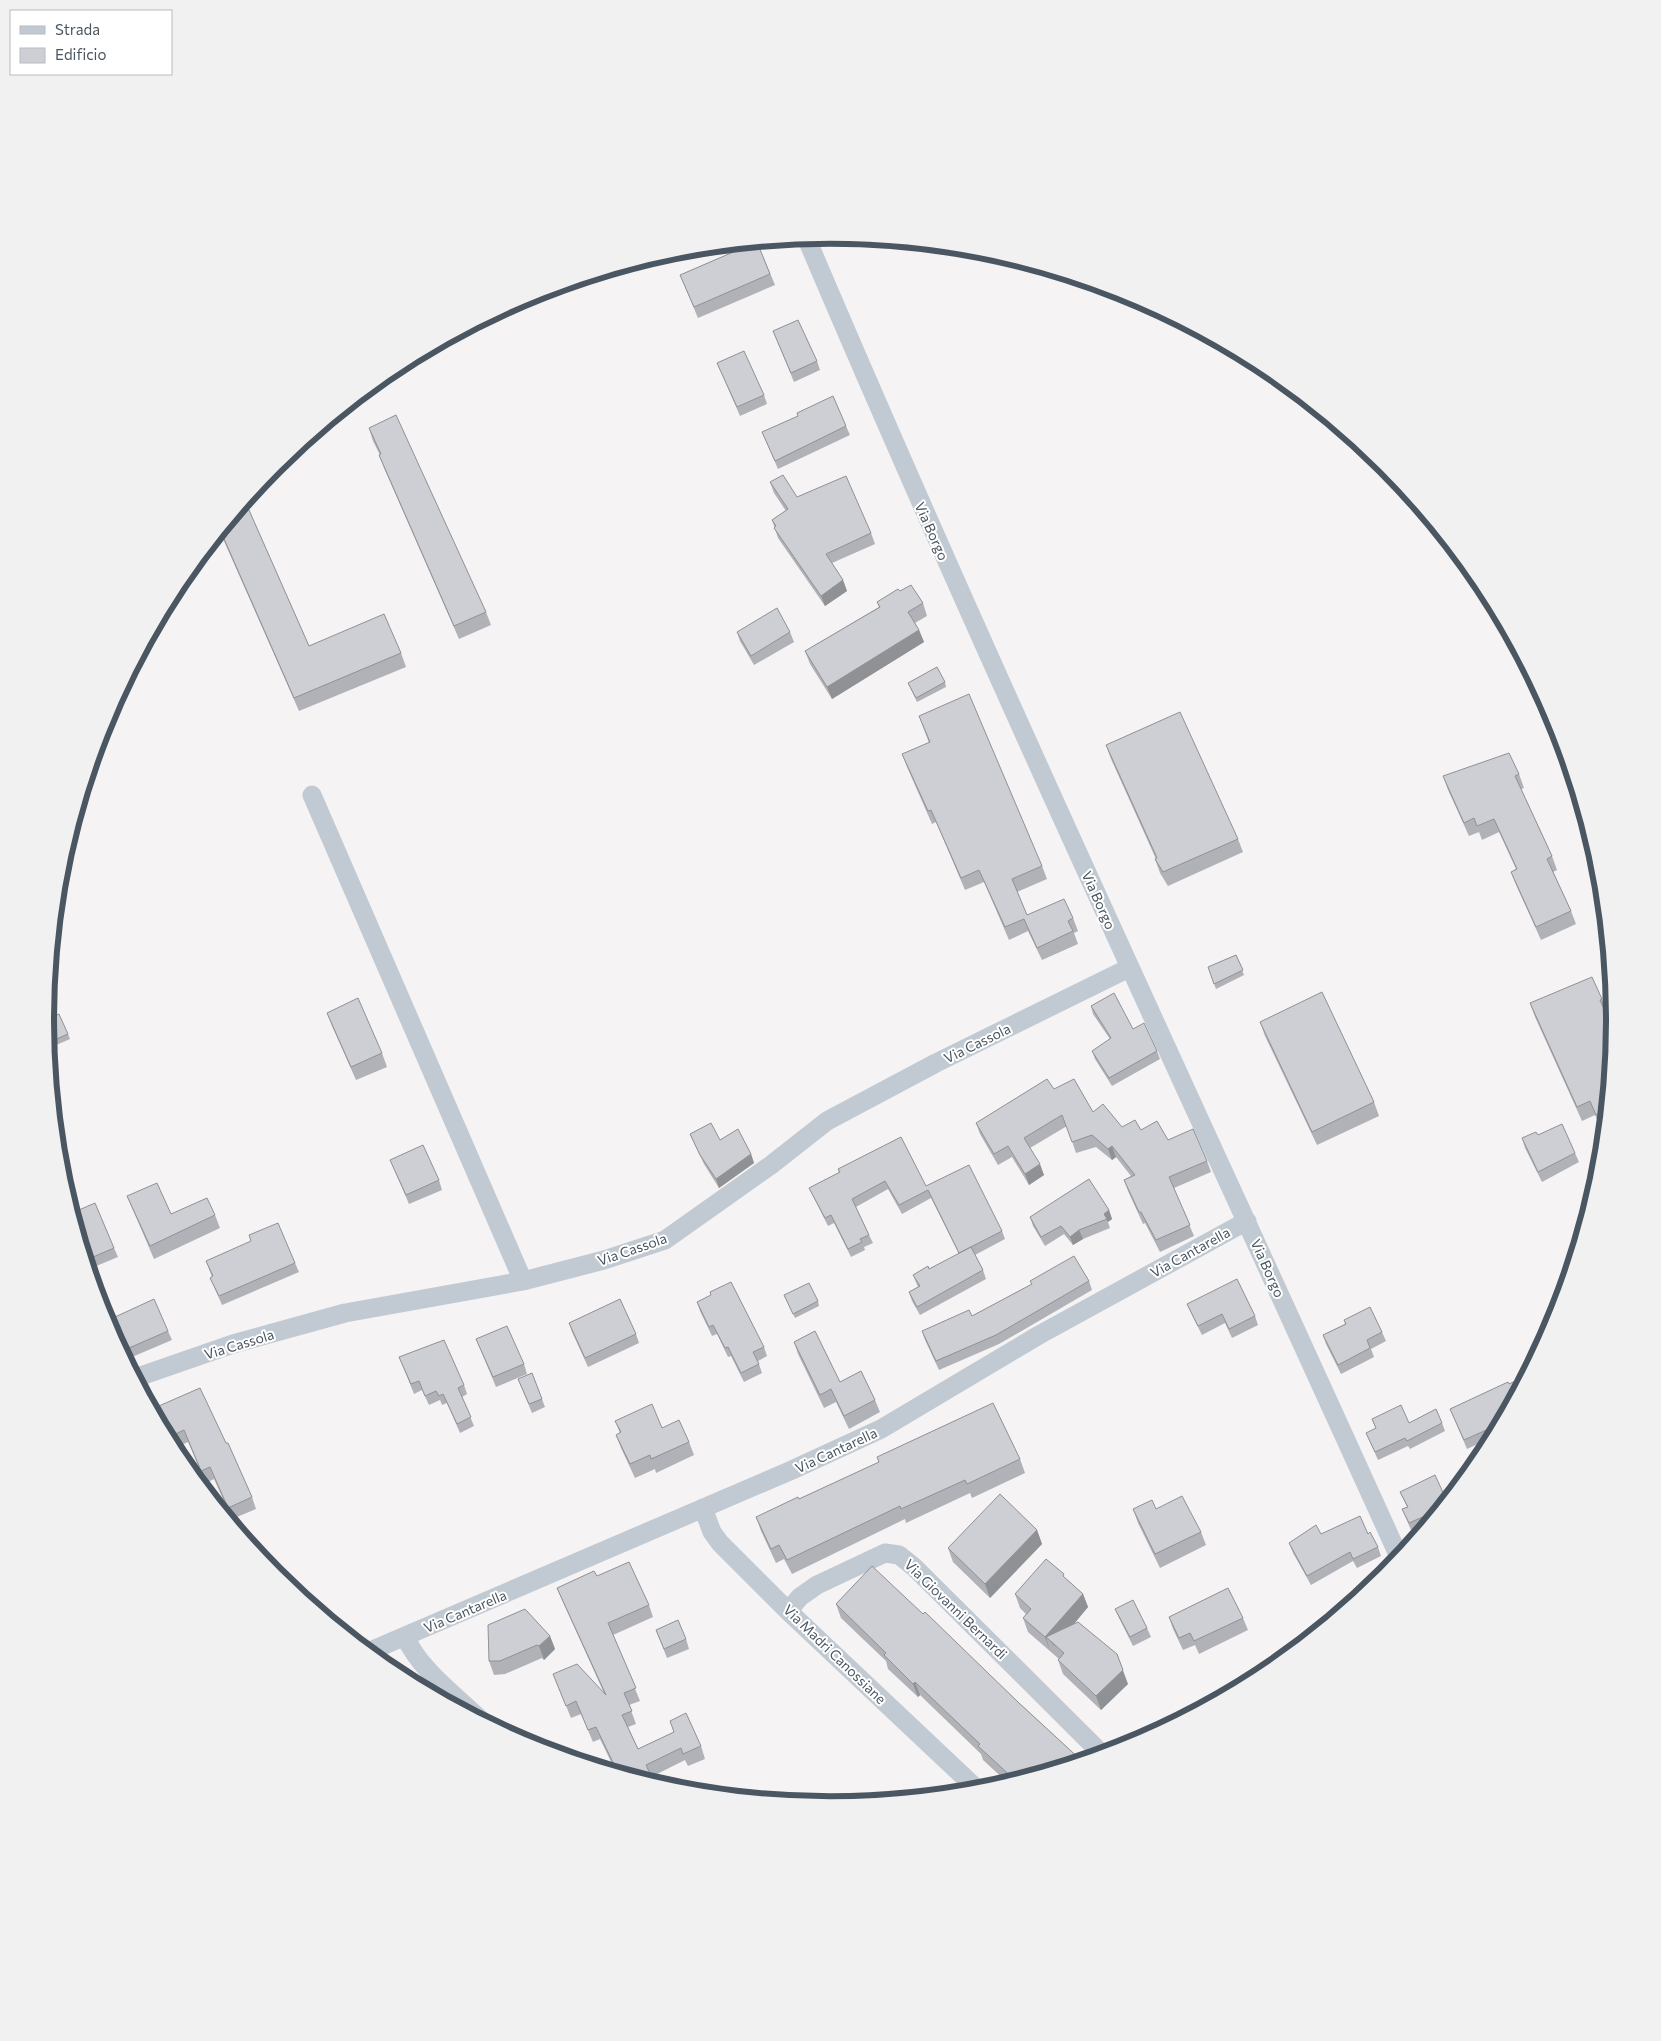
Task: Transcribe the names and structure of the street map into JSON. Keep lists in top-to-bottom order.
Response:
{
  "streets": {
    "street": [
      "Via Borgo",
      "Via Cassola",
      "Via Cantarella",
      "Via Giovanni Bernardi",
      "Via Madri Canossiane"
    ]
  },
  "crossings": [
    ["Via Borgo", "Via Cassola"],
    ["Via Borgo", "Via Cantarella"],
    ["Via Cantarella", "Via Madri Canossiane"],
    ["Via Giovanni Bernardi", "Via Madri Canossiane"]
  ],
  "legend": ["Strada", "Edificio"]
}
